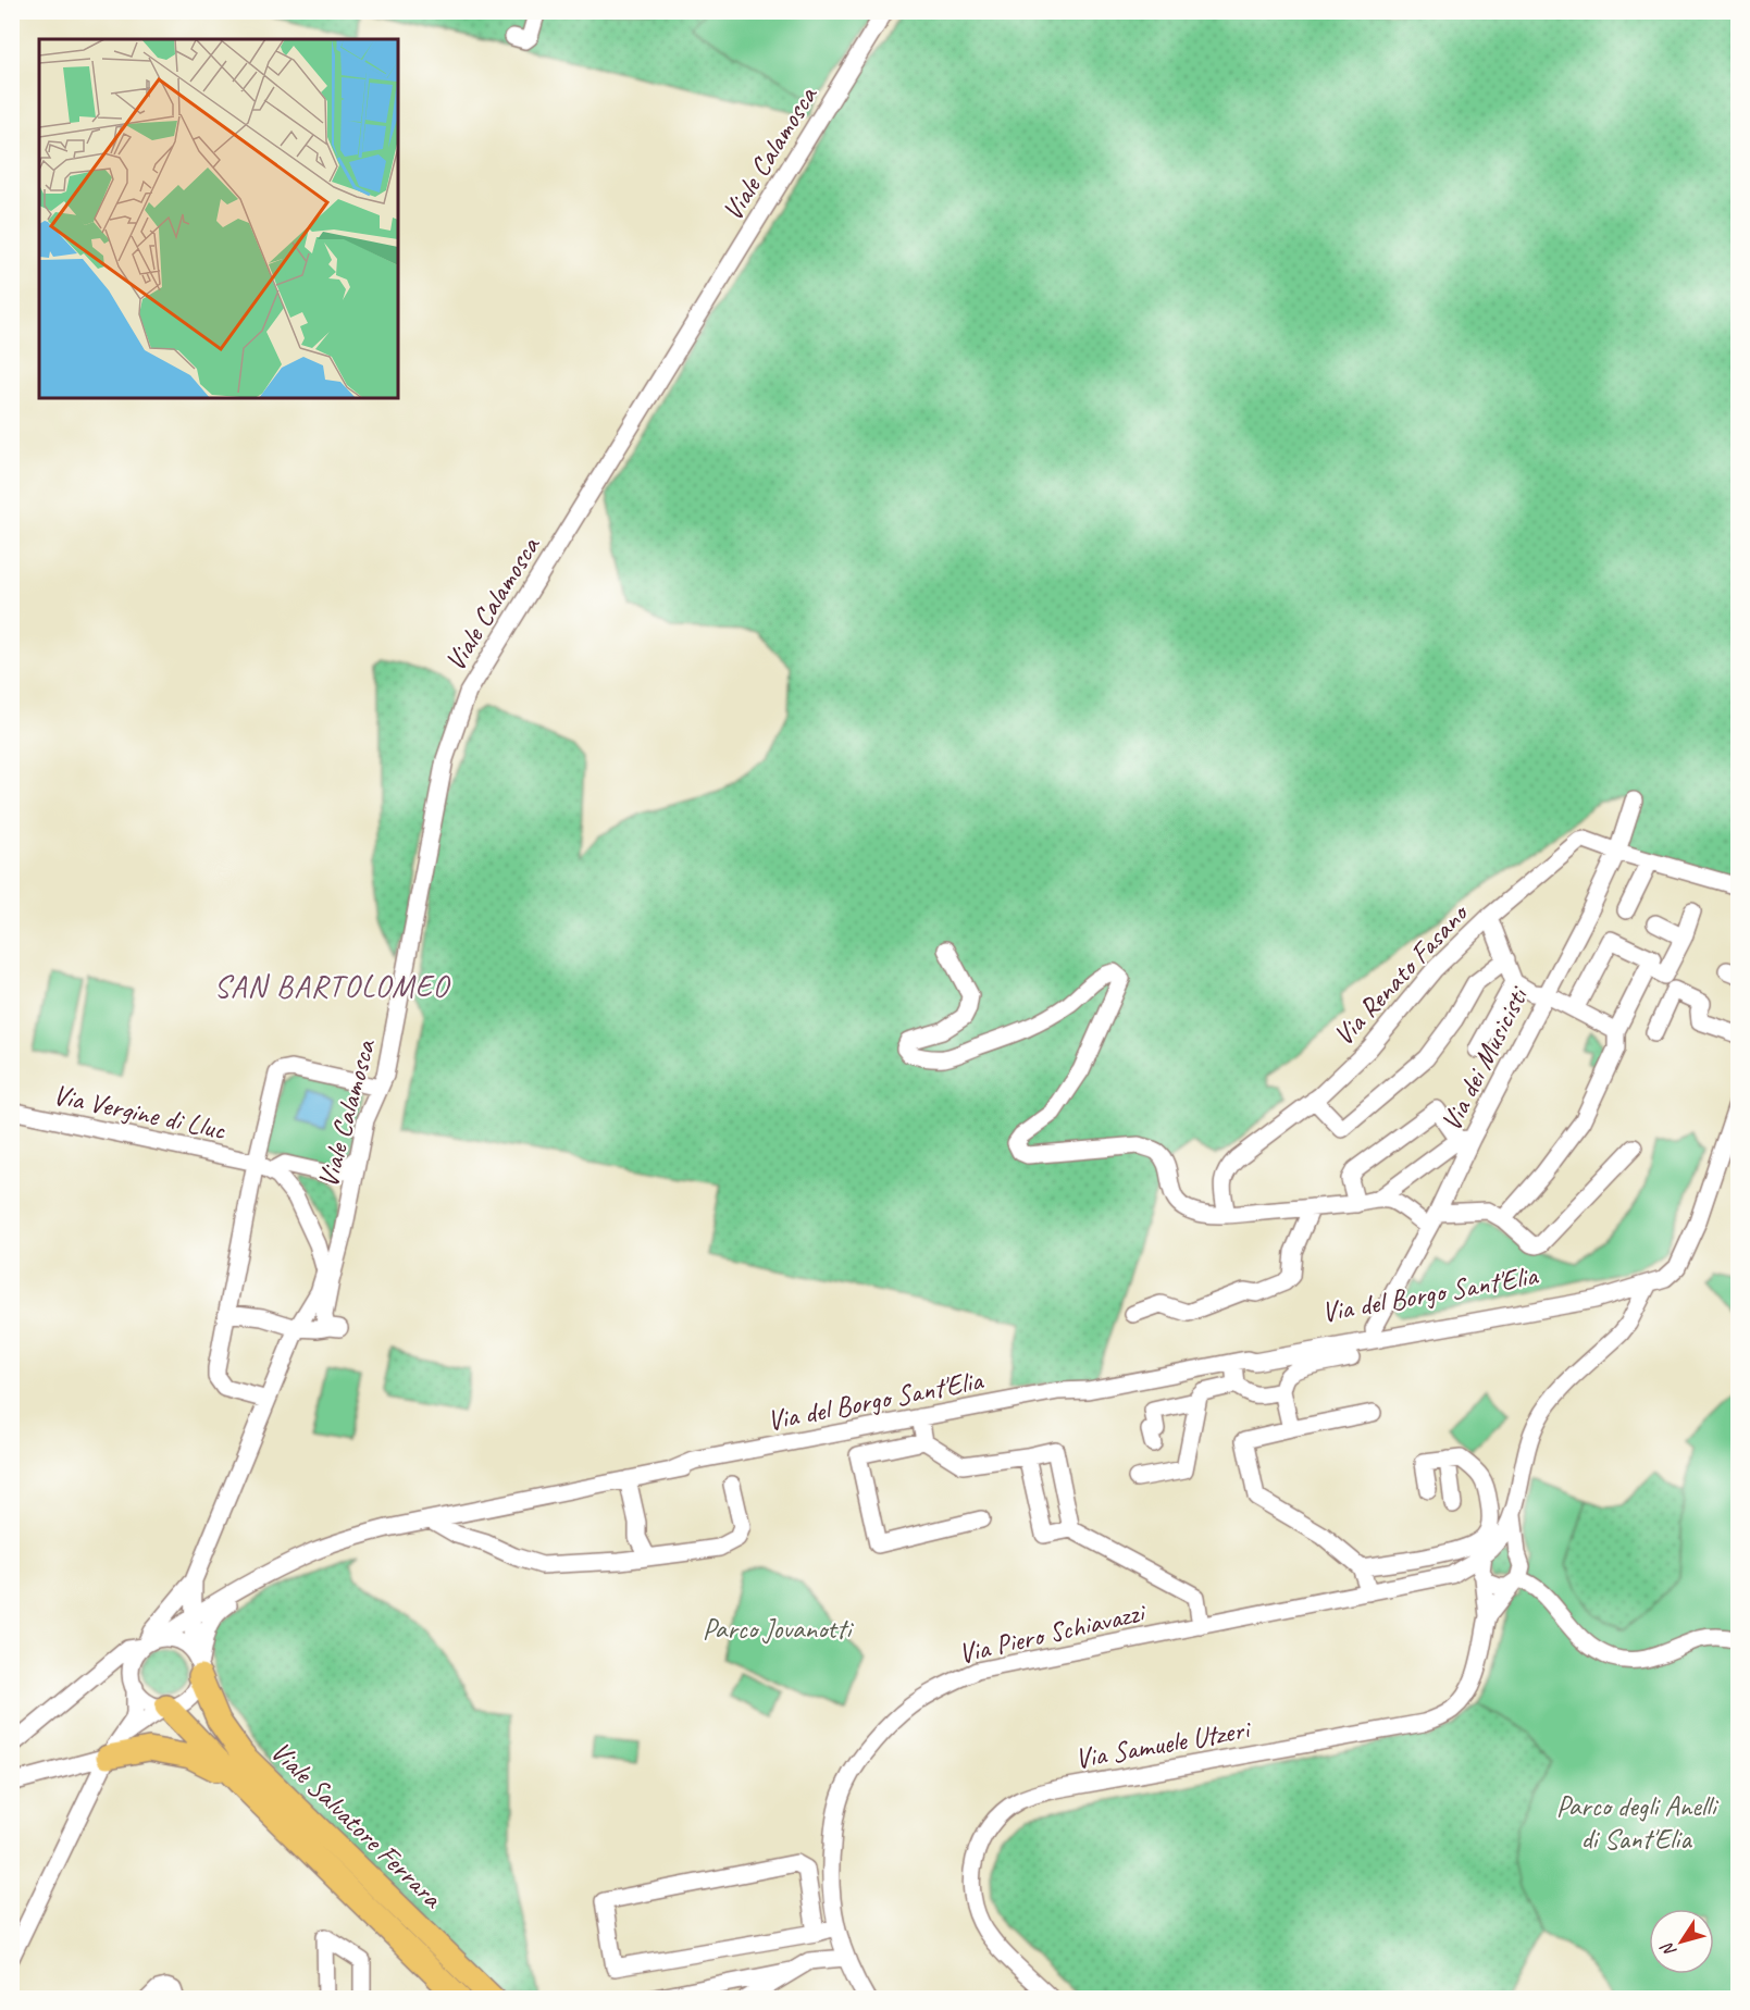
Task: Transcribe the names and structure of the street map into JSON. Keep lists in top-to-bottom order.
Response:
{
  "streets": {
    "highway": ["Viale Salvatore Ferrara"],
    "street": [
      "Viale Calamosca",
      "Via Renato Fasano",
      "Via dei Musicisti",
      "Via Vergine di Lluc",
      "Via del Borgo Sant'Elia",
      "Via Piero Schiavazzi",
      "Via Samuele Utzeri"
    ]
  },
  "crossings": [
    ["Via Renato Fasano", "Via dei Musicisti"],
    ["Via dei Musicisti", "Via del Borgo Sant'Elia"],
    ["Via del Borgo Sant'Elia", "Via Piero Schiavazzi"],
    ["Via del Borgo Sant'Elia", "Viale Salvatore Ferrara"],
    ["Via Piero Schiavazzi", "Via Samuele Utzeri"]
  ],
  "districts": ["SAN BARTOLOMEO"],
  "parks": ["Parco Jovanotti", "Parco degli Anelli di Sant'Elia"],
  "north": "bottom left"
}
